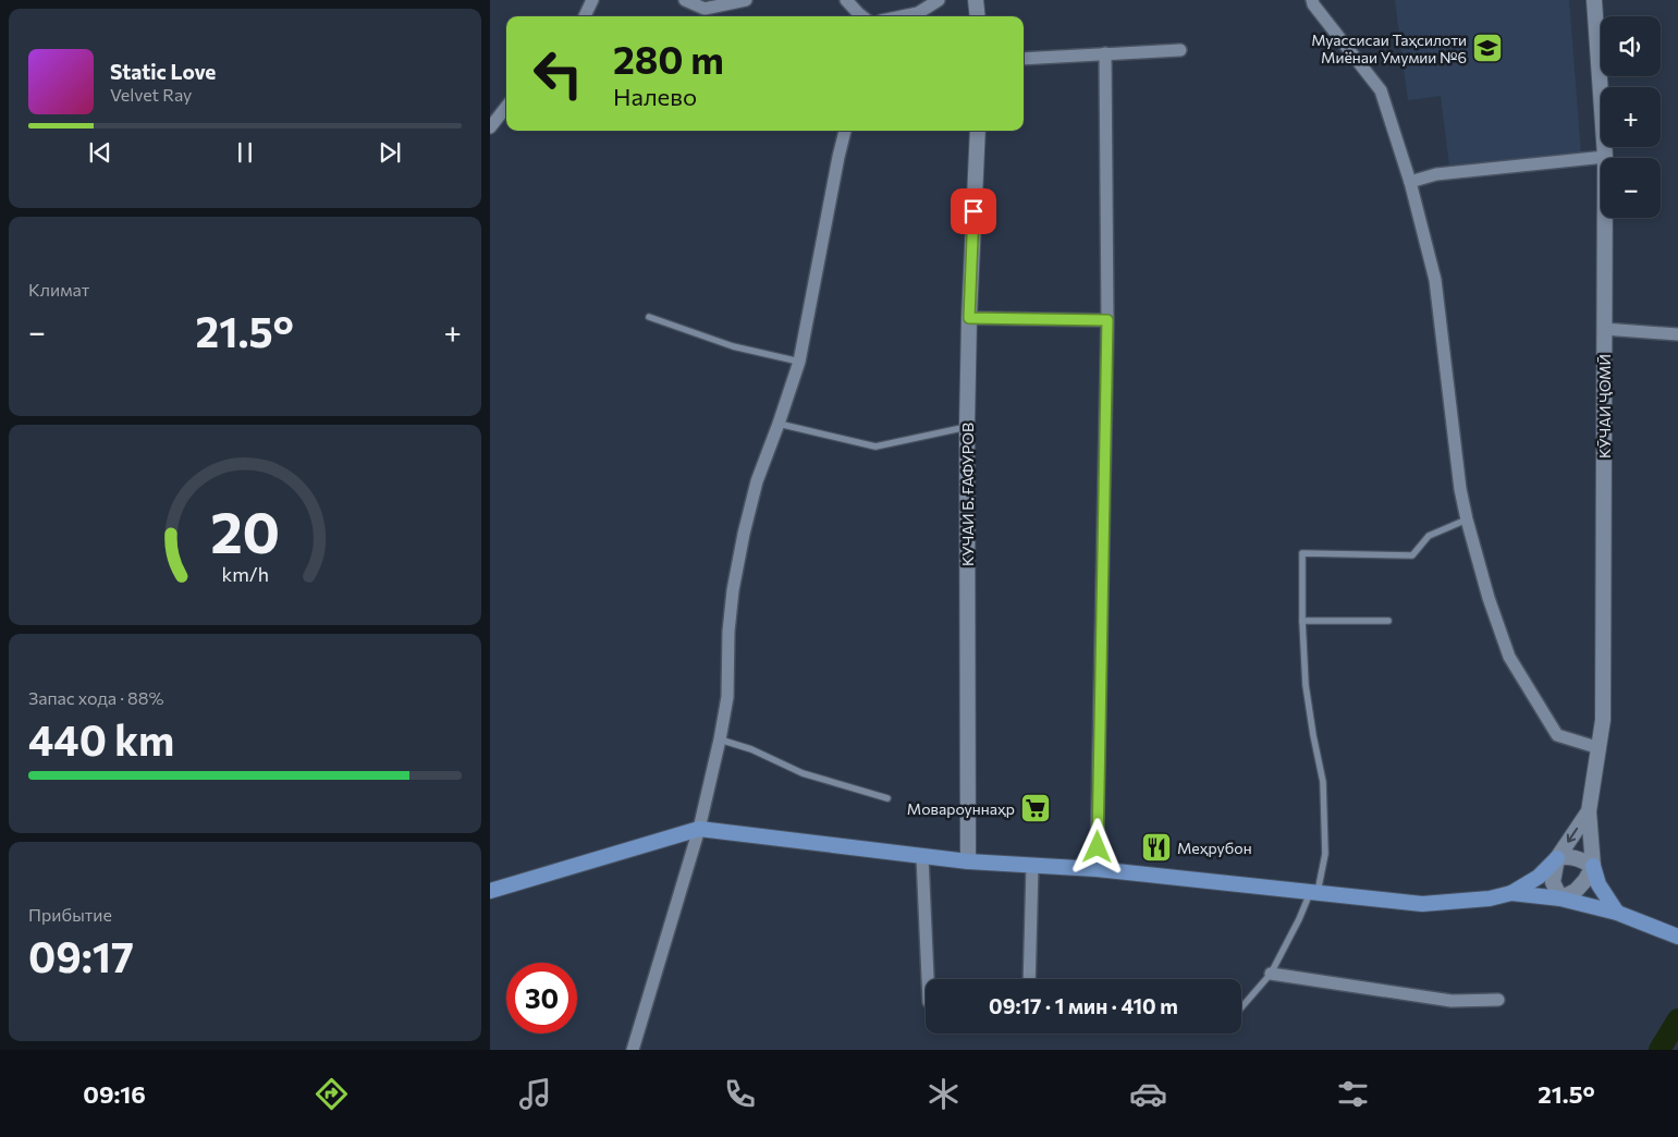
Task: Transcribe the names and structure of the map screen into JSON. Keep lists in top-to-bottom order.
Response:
{
  "streets": {
    "main road": ["КӮЧАИ ҶОМӢ", "КУЧАИ Б. ҒАФУРОВ"]
  },
  "places": {
    "school or university": ["Муассисаи Таҳсилоти Миёнаи Умумии №6"],
    "supermarket": ["Мовароуннаҳр"],
    "restaurant": ["Меҳрубон"]
  },
  "page": {
    "map_buttons": ["+", "−"],
    "turn": ["280 m", "Налево"],
    "song": ["Static Love", "Velvet Ray"],
    "tile": [
      "Климат",
      ["Запас хода · 88%", "440 km"],
      ["Прибытие", "09:17"]
    ],
    "heat": ["−", "21.5°", "+"],
    "limit": "30",
    "trip": "09:17 · 1 мин · 410 m",
    "tabs": ["09:16", "21.5°"],
    "gauge": ["20", "km/h"]
  }
}
